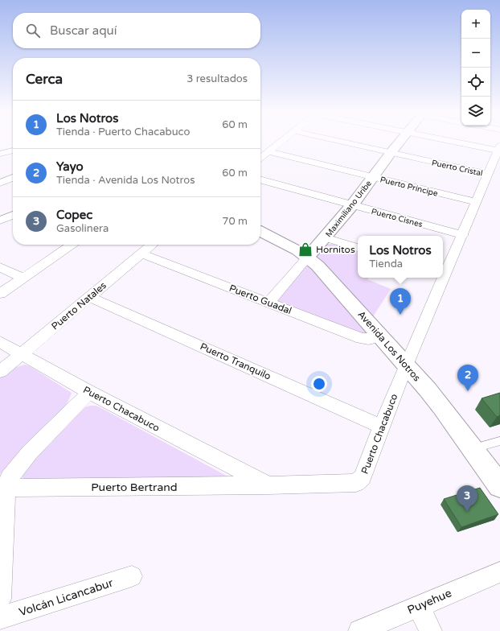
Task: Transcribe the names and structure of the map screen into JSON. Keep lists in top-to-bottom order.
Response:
{
  "streets": {
    "street": [
      "Puerto Cristal",
      "Puerto Príncipe",
      "Maximiliano Uribe",
      "Puerto Cisnes",
      "Puerto Guadal",
      "Puerto Natales",
      "Avenida Los Notros",
      "Puerto Tranquilo",
      "Puerto Chacabuco",
      "Puerto Bertrand",
      "Volcán Licancabur",
      "Puyehue"
    ]
  },
  "crossings": [
    ["Puerto Cristal", "Maximiliano Uribe"],
    ["Puerto Cristal", "Puerto Chacabuco"],
    ["Puerto Príncipe", "Maximiliano Uribe"],
    ["Puerto Príncipe", "Puerto Chacabuco"],
    ["Maximiliano Uribe", "Puerto Cisnes"],
    ["Maximiliano Uribe", "Puerto Guadal"],
    ["Maximiliano Uribe", "Avenida Los Notros"],
    ["Puerto Cisnes", "Puerto Chacabuco"],
    ["Puerto Guadal", "Puerto Natales"],
    ["Puerto Guadal", "Avenida Los Notros"],
    ["Puerto Natales", "Puerto Tranquilo"],
    ["Puerto Natales", "Puerto Chacabuco"],
    ["Avenida Los Notros", "Puerto Chacabuco"],
    ["Puerto Tranquilo", "Puerto Chacabuco"],
    ["Puerto Chacabuco", "Puerto Bertrand"]
  ],
  "places": {
    "shop": ["Hornitos"]
  },
  "page": {
    "map_buttons": ["+", "−"],
    "search": "Buscar aquí",
    "heading": ["Cerca", "3 resultados"],
    "list": [
      {
        "mark": "1",
        "name": "Los Notros",
        "note": "Tienda · Puerto Chacabuco",
        "value": "60 m"
      },
      {
        "mark": "2",
        "name": "Yayo",
        "note": "Tienda · Avenida Los Notros",
        "value": "60 m"
      },
      {
        "mark": "3",
        "name": "Copec",
        "note": "Gasolinera",
        "value": "70 m"
      }
    ],
    "popup": ["Los Notros", "Tienda"],
    "pins": ["1", "2", "3"]
  }
}
